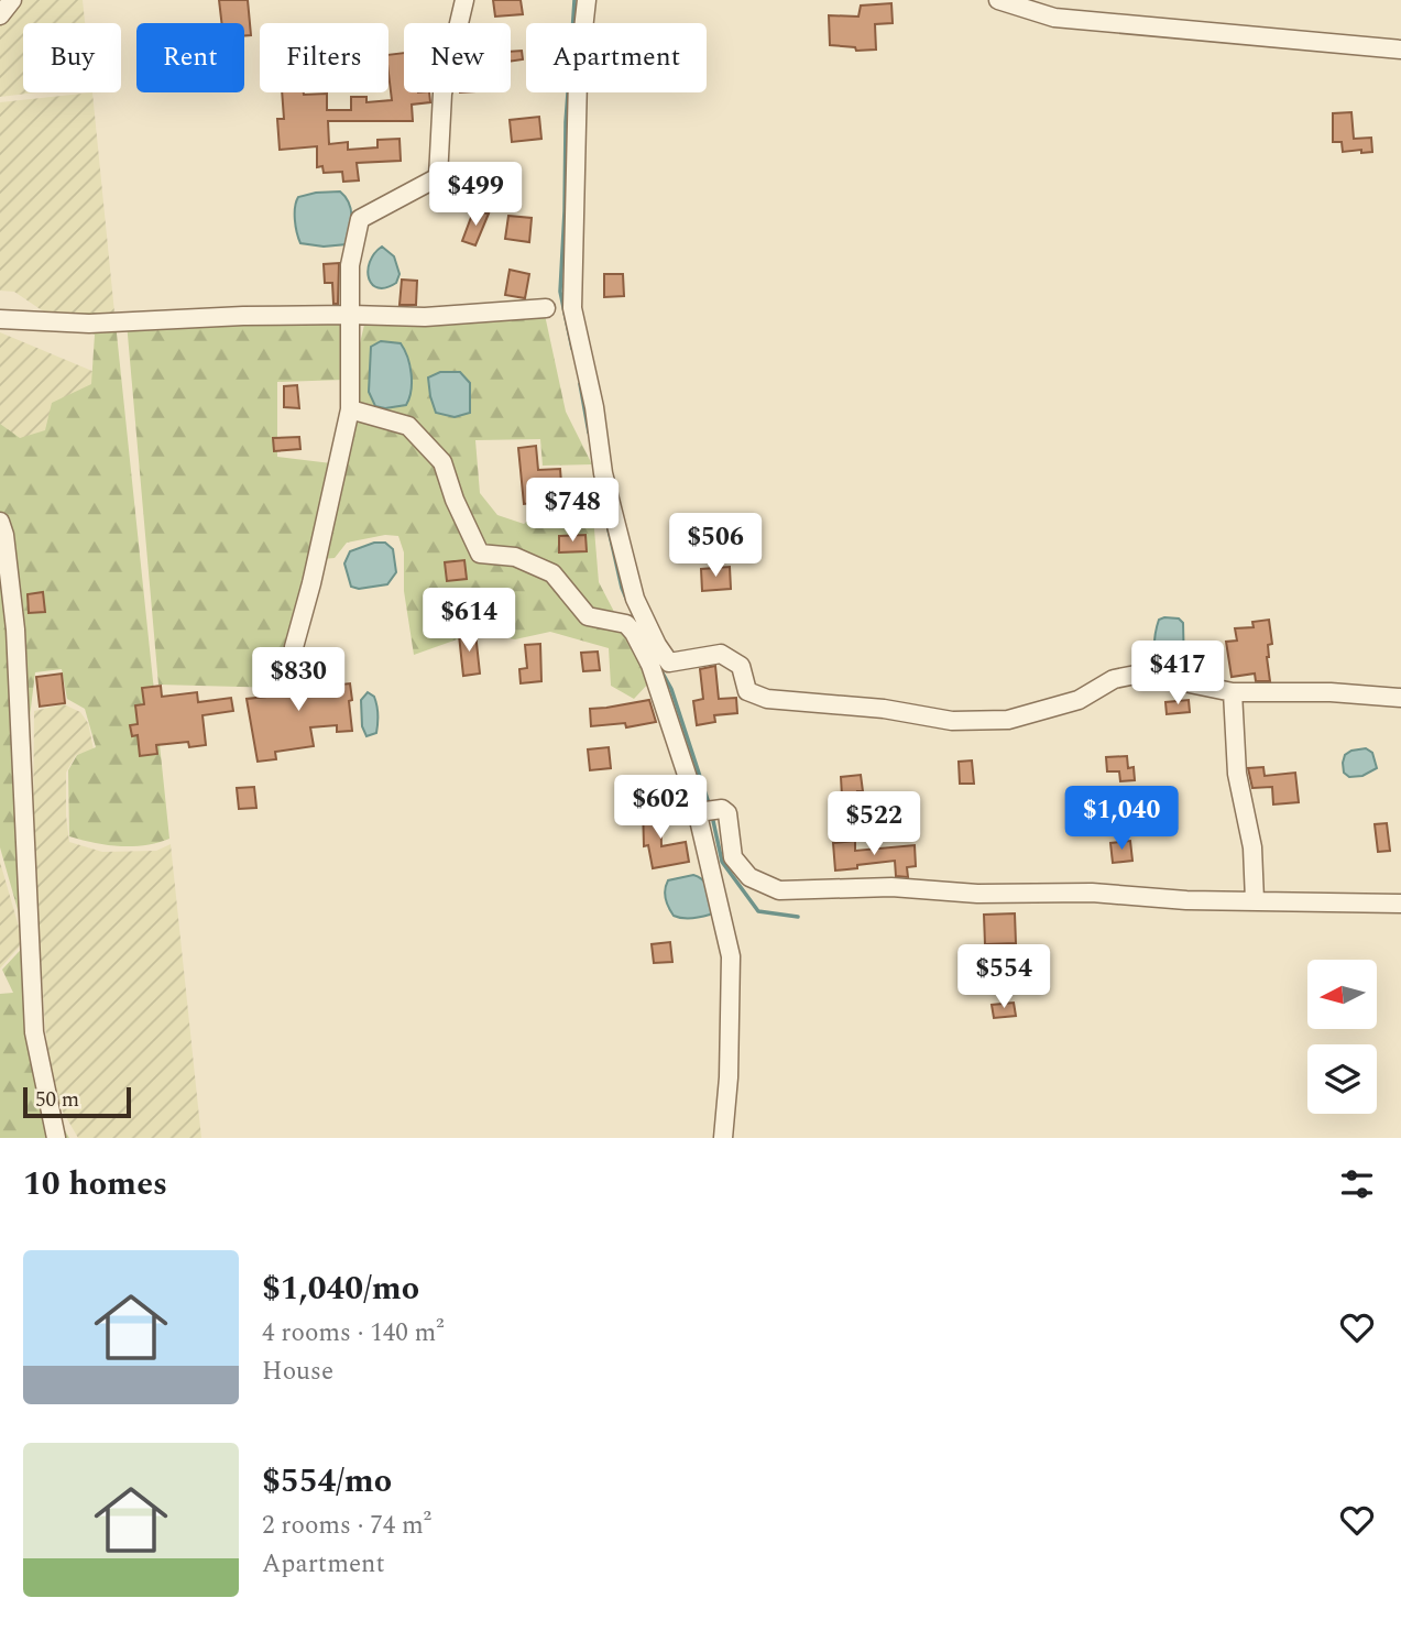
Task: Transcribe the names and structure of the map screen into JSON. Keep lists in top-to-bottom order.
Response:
{
  "scale_bar": "50 m",
  "north": "left",
  "page": {
    "chip": [
      "Buy",
      "Rent",
      "Filters",
      "New",
      "Apartment"
    ],
    "price": [
      "$499",
      "$748",
      "$506",
      "$614",
      "$417",
      "$830",
      "$602",
      "$1,040",
      "$522",
      "$554"
    ],
    "scale": "50 m",
    "heading": "10 homes",
    "list": [
      {
        "name": "$1,040/mo",
        "note": "4 rooms · 140 m² · House"
      },
      {
        "name": "$554/mo",
        "note": "2 rooms · 74 m² · Apartment"
      }
    ]
  }
}
